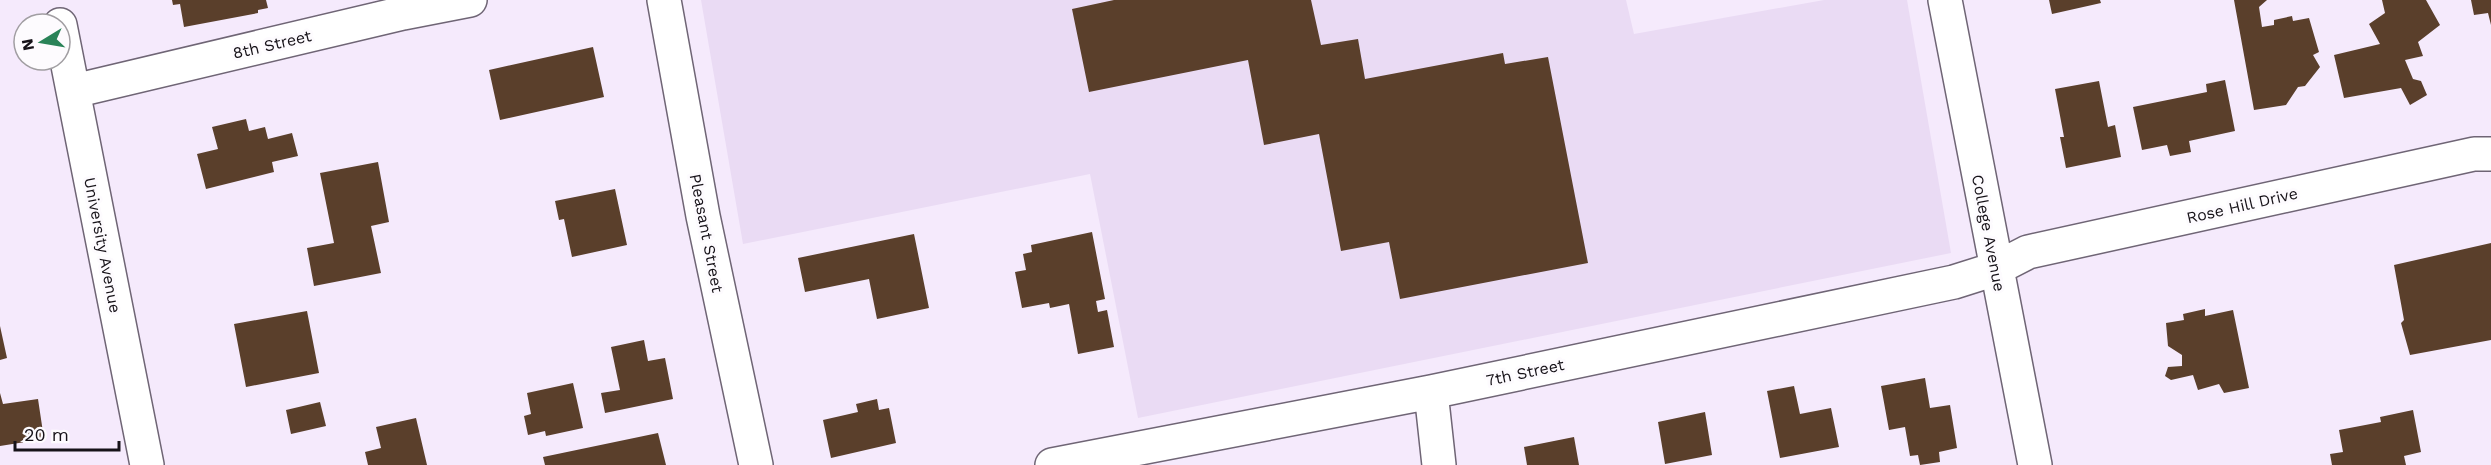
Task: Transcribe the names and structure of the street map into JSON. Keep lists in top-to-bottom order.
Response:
{
  "streets": {
    "street": [
      "8th Street",
      "Rose Hill Drive",
      "Pleasant Street",
      "College Avenue",
      "University Avenue",
      "7th Street"
    ]
  },
  "crossings": [
    ["8th Street", "University Avenue"],
    ["Rose Hill Drive", "College Avenue"],
    ["Rose Hill Drive", "7th Street"],
    ["College Avenue", "7th Street"]
  ],
  "scale_bar": "20 m",
  "north": "left"
}
